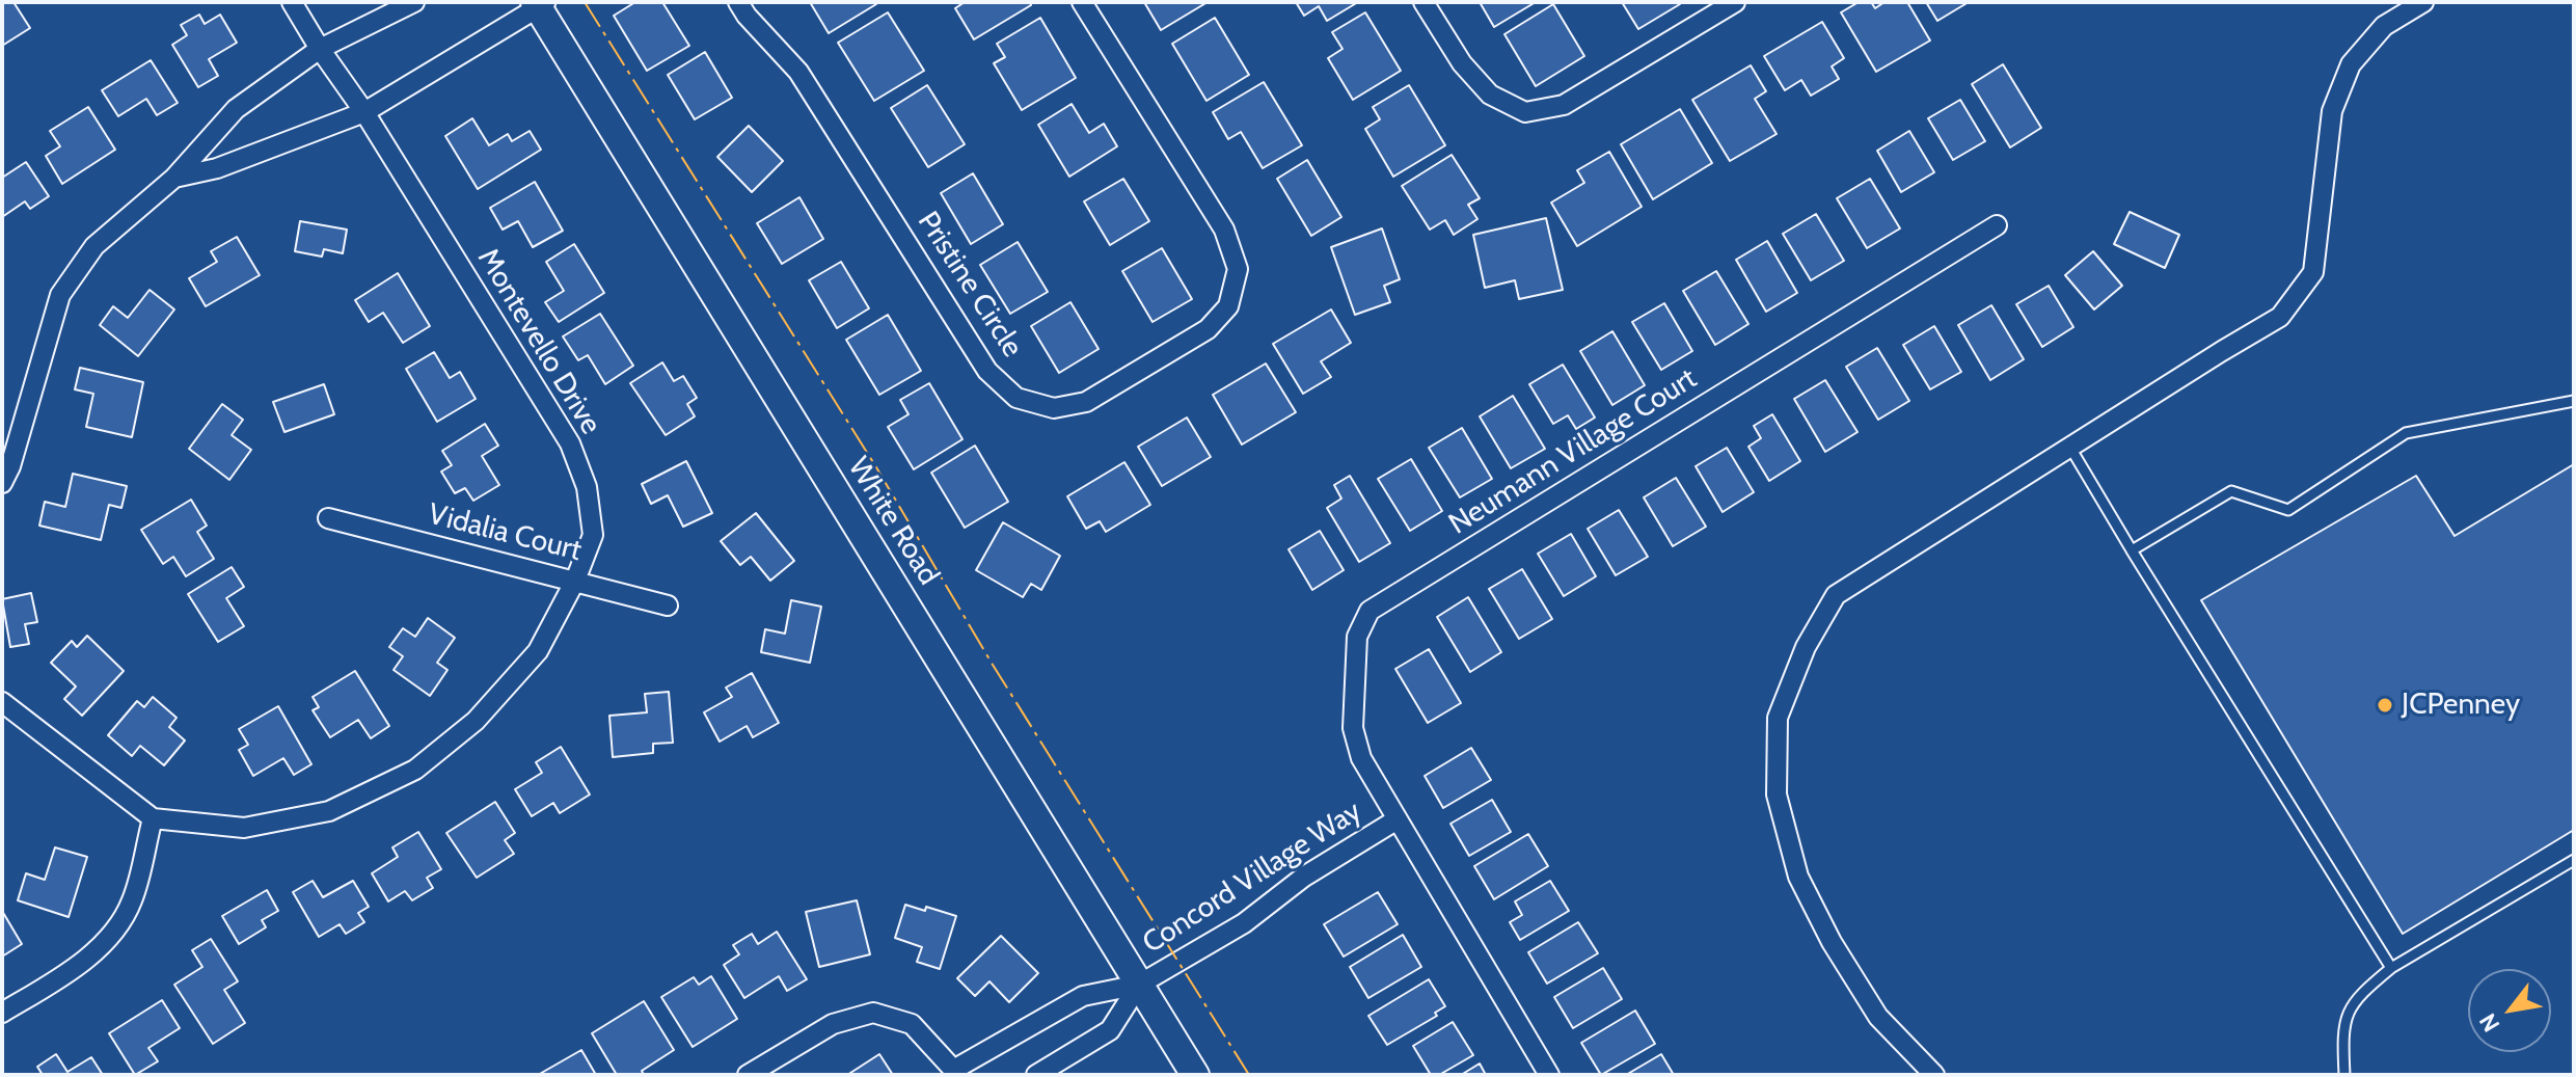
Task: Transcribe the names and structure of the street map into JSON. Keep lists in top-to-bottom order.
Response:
{
  "streets": {
    "street": [
      "Pristine Circle",
      "Montevello Drive",
      "Neumann Village Court",
      "White Road",
      "Vidalia Court",
      "Concord Village Way"
    ]
  },
  "crossings": [
    ["Montevello Drive", "Vidalia Court"],
    ["Neumann Village Court", "Concord Village Way"],
    ["White Road", "Concord Village Way"]
  ],
  "places": ["JCPenney"],
  "north": "bottom left"
}
